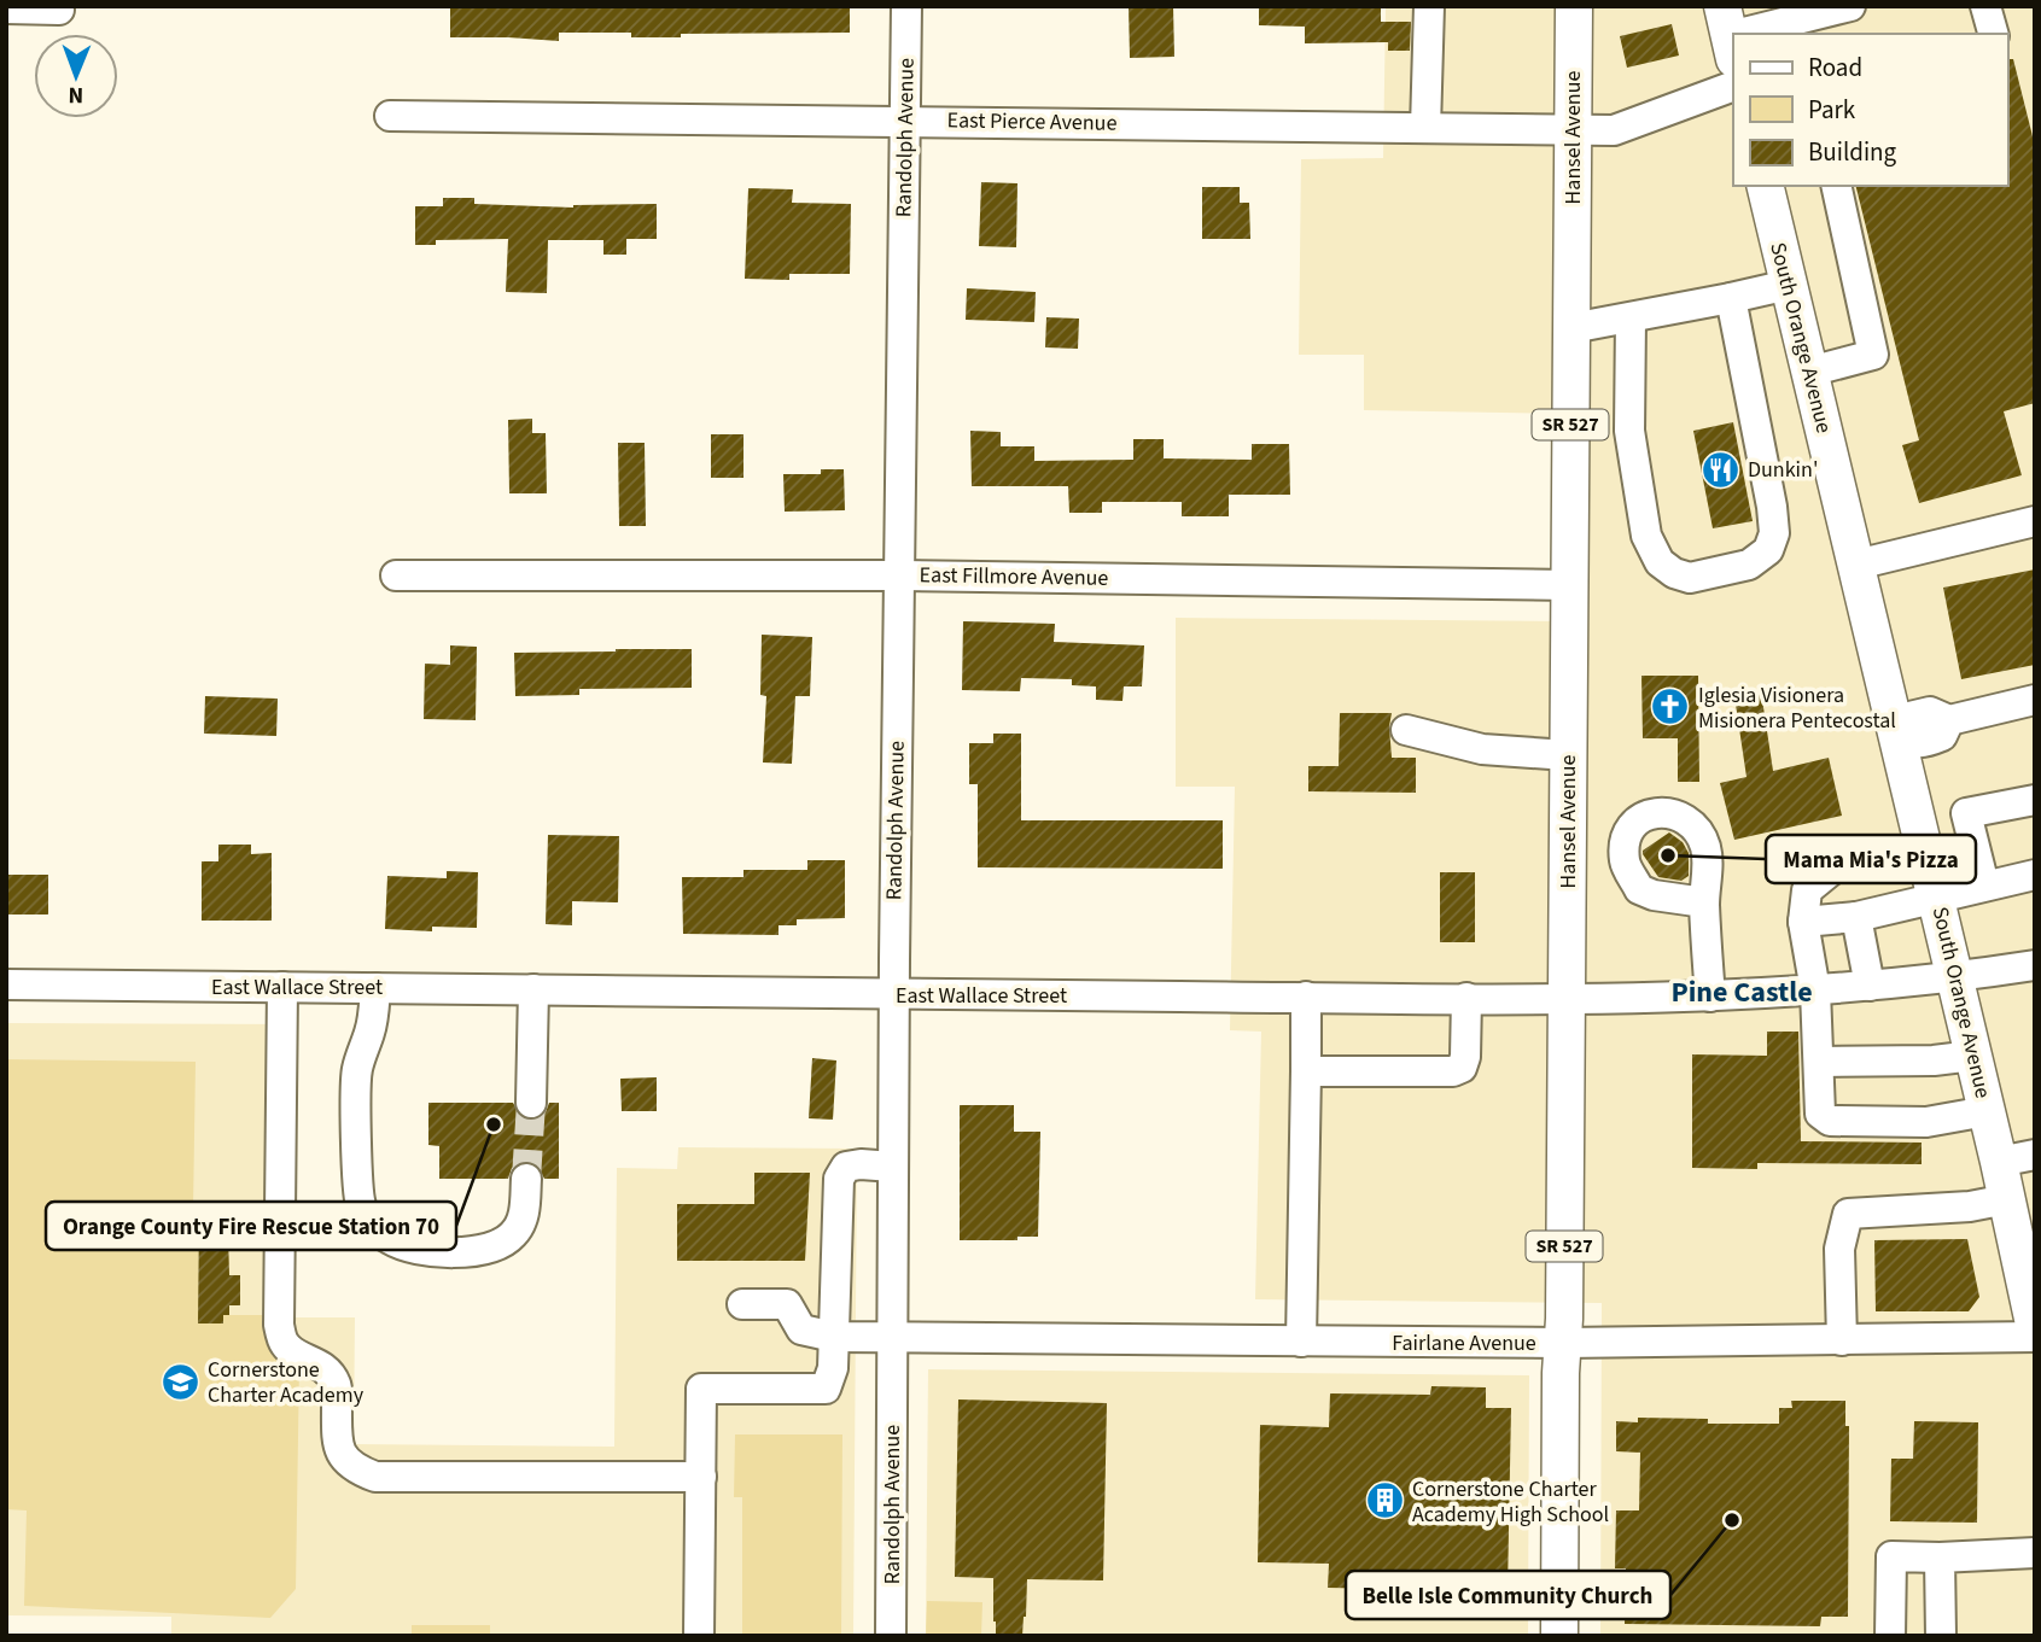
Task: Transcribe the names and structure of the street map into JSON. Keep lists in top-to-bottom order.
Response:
{
  "streets": {
    "main road": ["Hansel Avenue", "South Orange Avenue", "SR 527"],
    "street": [
      "East Pierce Avenue",
      "Randolph Avenue",
      "East Fillmore Avenue",
      "East Wallace Street",
      "Fairlane Avenue"
    ]
  },
  "crossings": [
    ["East Pierce Avenue", "Randolph Avenue"],
    ["East Pierce Avenue", "Hansel Avenue"],
    ["Randolph Avenue", "East Fillmore Avenue"],
    ["Randolph Avenue", "East Wallace Street"],
    ["Randolph Avenue", "Fairlane Avenue"],
    ["Hansel Avenue", "East Fillmore Avenue"],
    ["Hansel Avenue", "East Wallace Street"],
    ["Hansel Avenue", "Fairlane Avenue"],
    ["South Orange Avenue", "East Wallace Street"]
  ],
  "districts": ["Pine Castle"],
  "places": {
    "restaurant": ["Dunkin'"],
    "church": ["Iglesia Visionera Misionera Pentecostal"],
    "other": ["Mama Mia's Pizza", "Orange County Fire Rescue Station 70", "Belle Isle Community Church"],
    "school or university": ["Cornerstone Charter Academy"],
    "building": ["Cornerstone Charter Academy High School"]
  },
  "legend": ["Road", "Park", "Building"],
  "north": "bottom"
}
